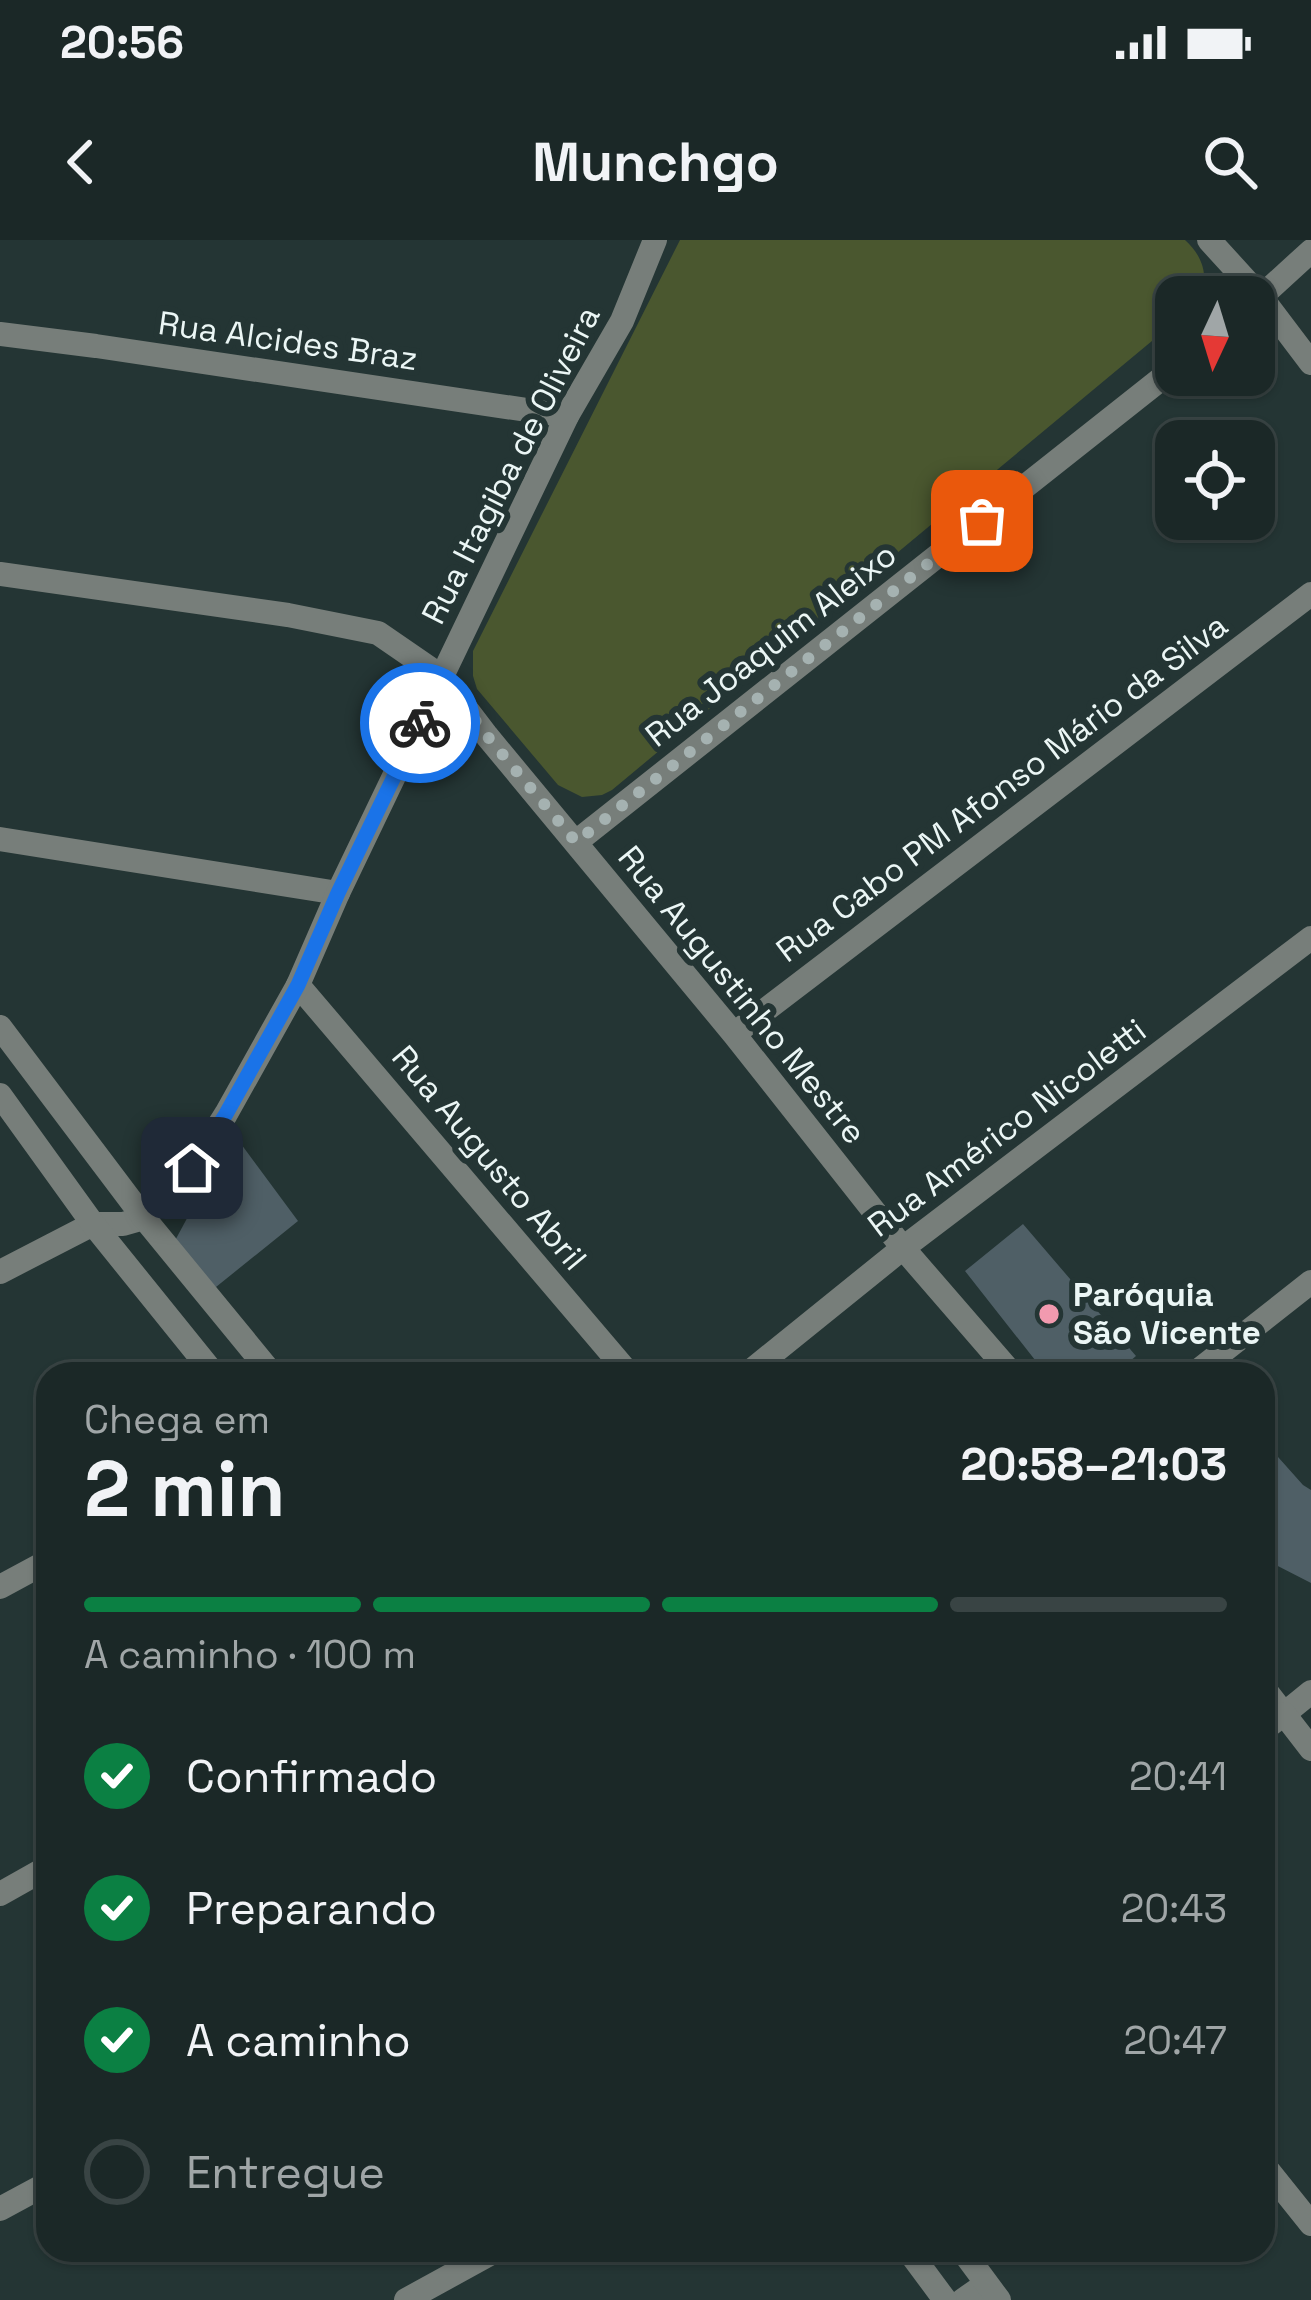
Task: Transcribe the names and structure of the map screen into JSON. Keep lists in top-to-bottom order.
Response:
{
  "streets": {
    "street": [
      "Rua Alcides Braz",
      "Rua Itagiba de Oliveira",
      "Rua Joaquim Aleixo",
      "Rua Cabo PM Afonso Mário da Silva",
      "Rua Augustinho Mestre",
      "Rua Américo Nicoletti",
      "Rua Augusto Abril"
    ]
  },
  "crossings": [
    ["Rua Alcides Braz", "Rua Itagiba de Oliveira"],
    ["Rua Itagiba de Oliveira", "Rua Augustinho Mestre"],
    ["Rua Itagiba de Oliveira", "Rua Augusto Abril"],
    ["Rua Joaquim Aleixo", "Rua Augustinho Mestre"],
    ["Rua Cabo PM Afonso Mário da Silva", "Rua Augustinho Mestre"],
    ["Rua Augustinho Mestre", "Rua Américo Nicoletti"]
  ],
  "places": ["Paróquia São Vicente"],
  "north": "bottom",
  "page": {
    "status": "20:56",
    "header": "Munchgo",
    "heading": ["2 min", "Chega em", "20:58–21:03"],
    "bar": "A caminho · 100 m",
    "list": [
      ["Confirmado", "20:41"],
      ["Preparando", "20:43"],
      ["A caminho", "20:47"],
      "Entregue"
    ]
  }
}
